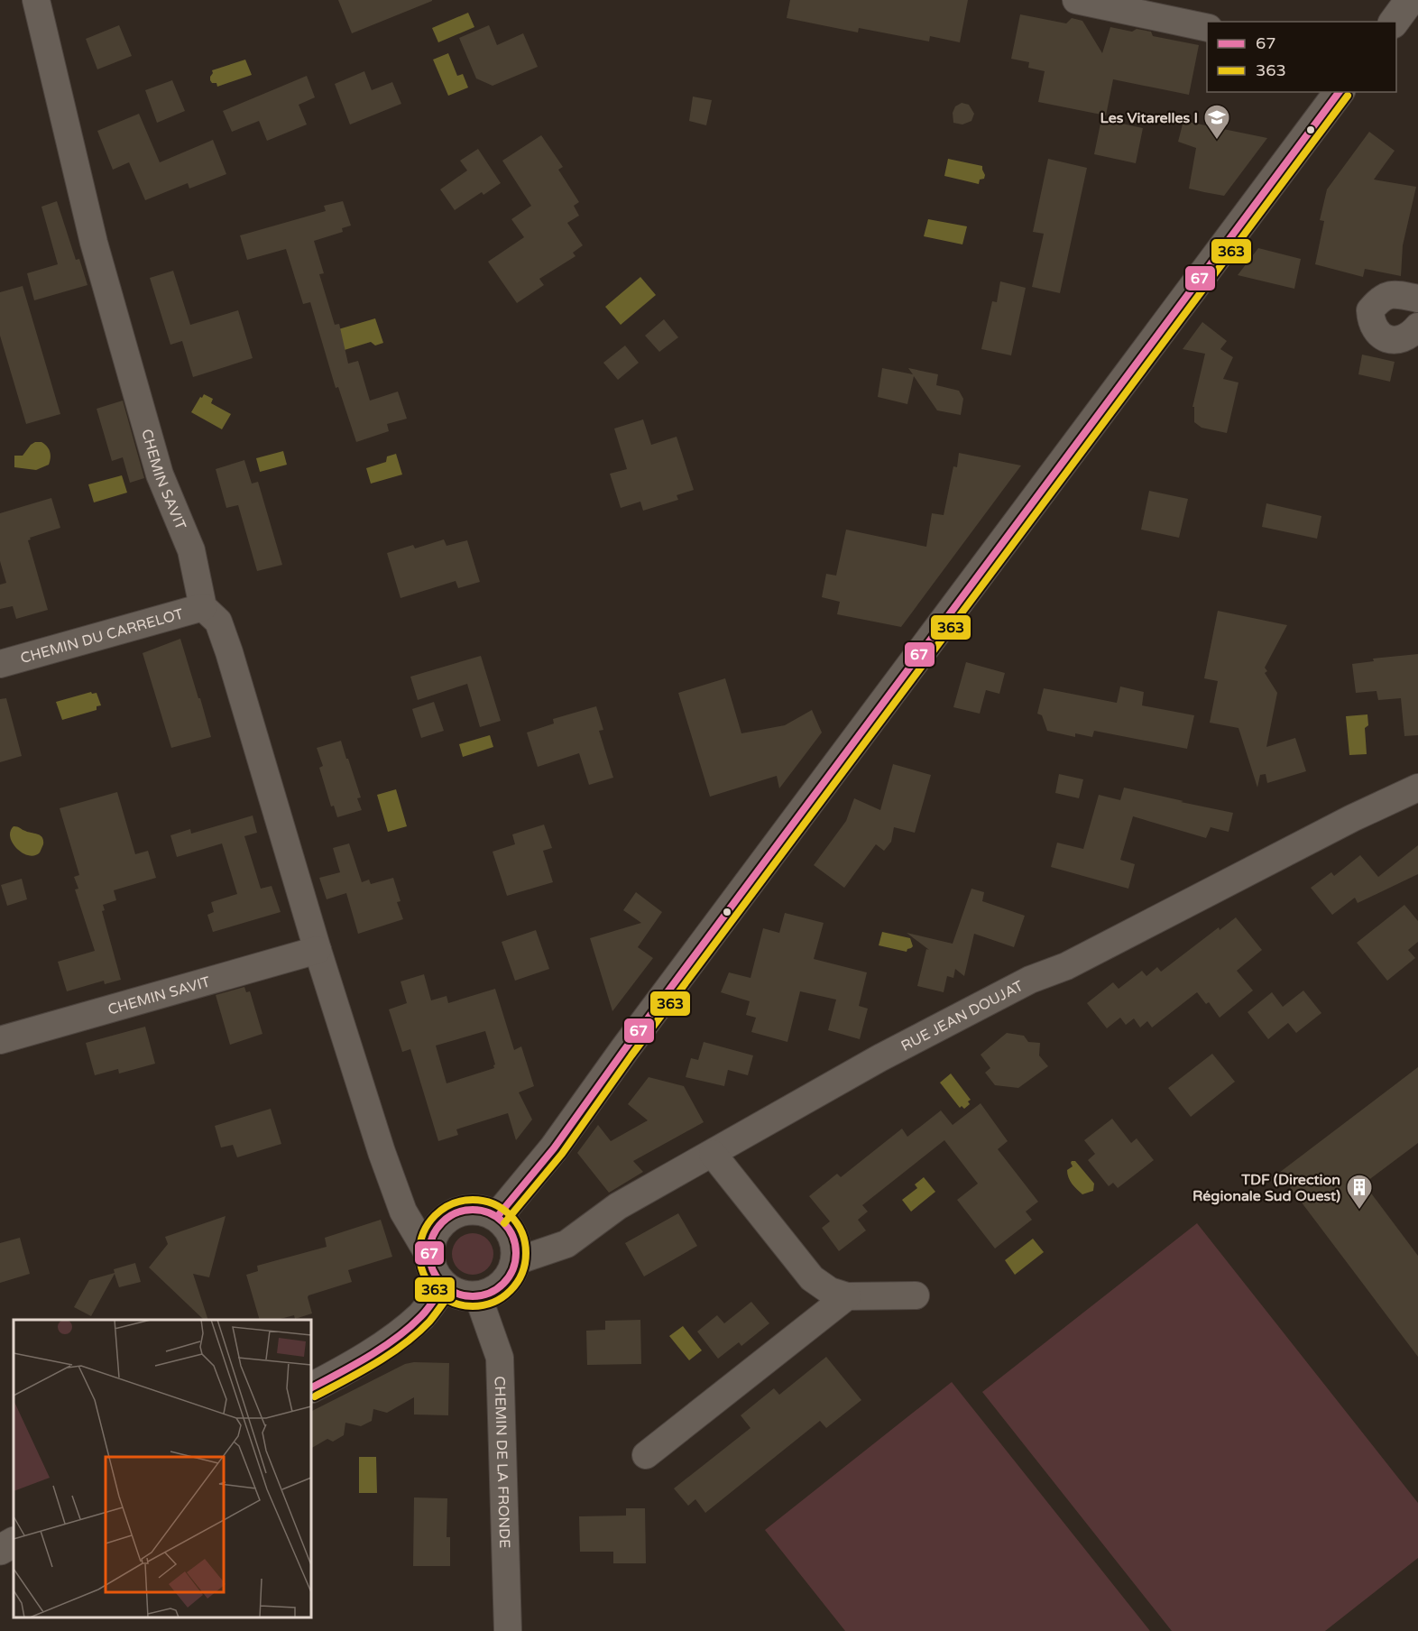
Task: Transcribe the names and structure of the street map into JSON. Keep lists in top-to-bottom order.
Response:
{
  "streets": {
    "street": [
      "CHEMIN SAVIT",
      "CHEMIN DU CARRELOT",
      "RUE JEAN DOUJAT",
      "CHEMIN DE LA FRONDE"
    ]
  },
  "crossings": [
    ["CHEMIN SAVIT", "CHEMIN DU CARRELOT"],
    ["CHEMIN SAVIT", "RUE JEAN DOUJAT"],
    ["CHEMIN SAVIT", "CHEMIN DE LA FRONDE"],
    ["RUE JEAN DOUJAT", "CHEMIN DE LA FRONDE"]
  ],
  "places": {
    "school or university": ["Les Vitarelles I"],
    "building": ["TDF (Direction Régionale Sud Ouest)"]
  },
  "lines": ["transit line 67", "transit line 363"],
  "legend": ["67", "363"]
}
